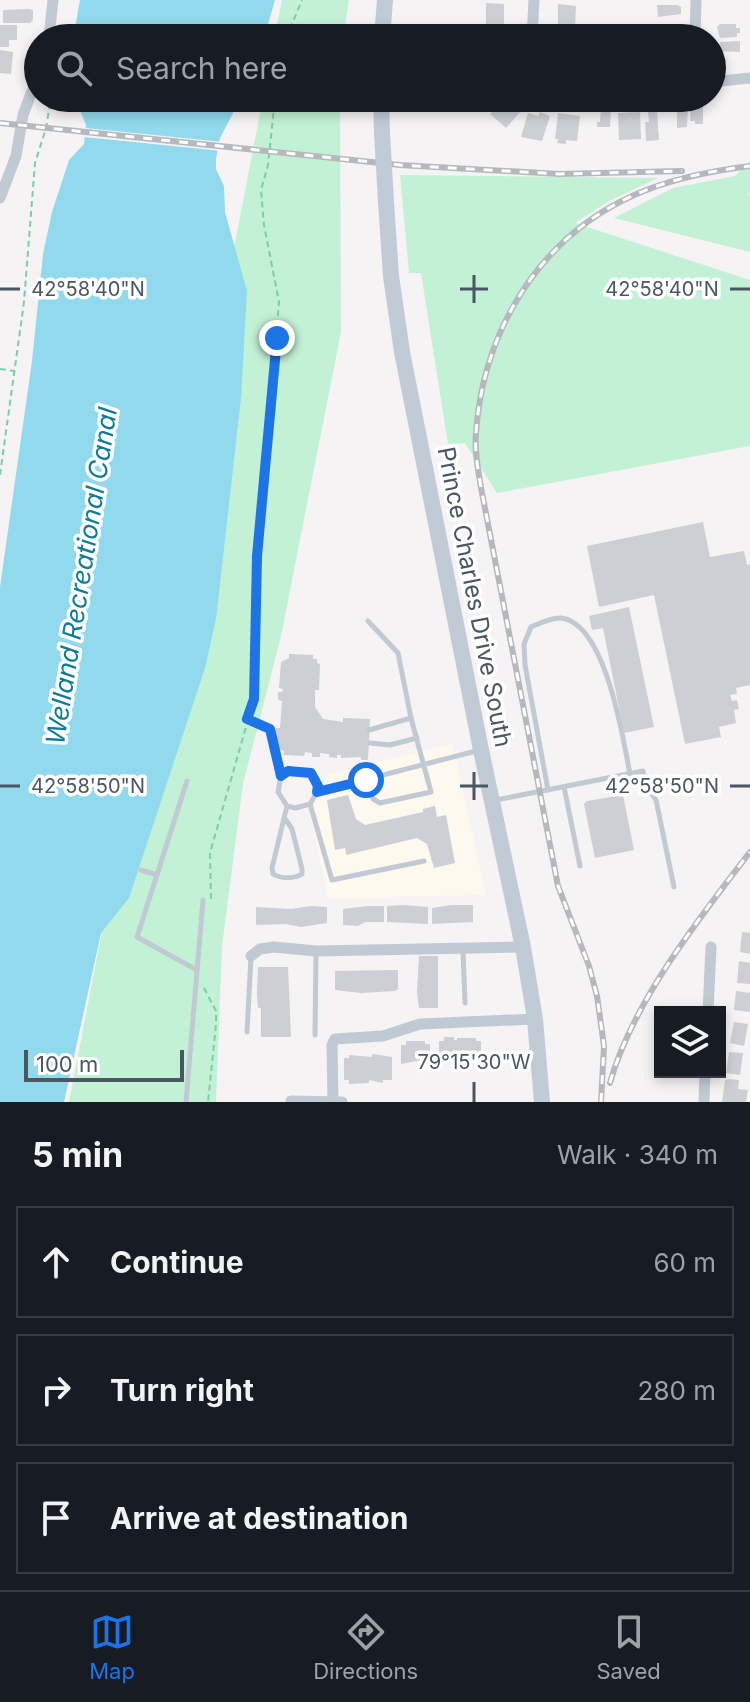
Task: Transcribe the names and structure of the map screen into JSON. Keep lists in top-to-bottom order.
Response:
{
  "streets": {
    "main road": ["Prince Charles Drive South"]
  },
  "water": ["Welland Recreational Canal"],
  "scale_bar": "100 m",
  "page": {
    "search": "Search here",
    "scale": "100 m",
    "heading": ["5 min", "Walk · 340 m"],
    "list": [
      ["Continue", "60 m"],
      ["Turn right", "280 m"],
      "Arrive at destination"
    ],
    "nav": ["Map", "Directions", "Saved"]
  },
  "coordinates": ["42°58'40\"N", "42°58'50\"N", "79°15'30\"W"]
}
